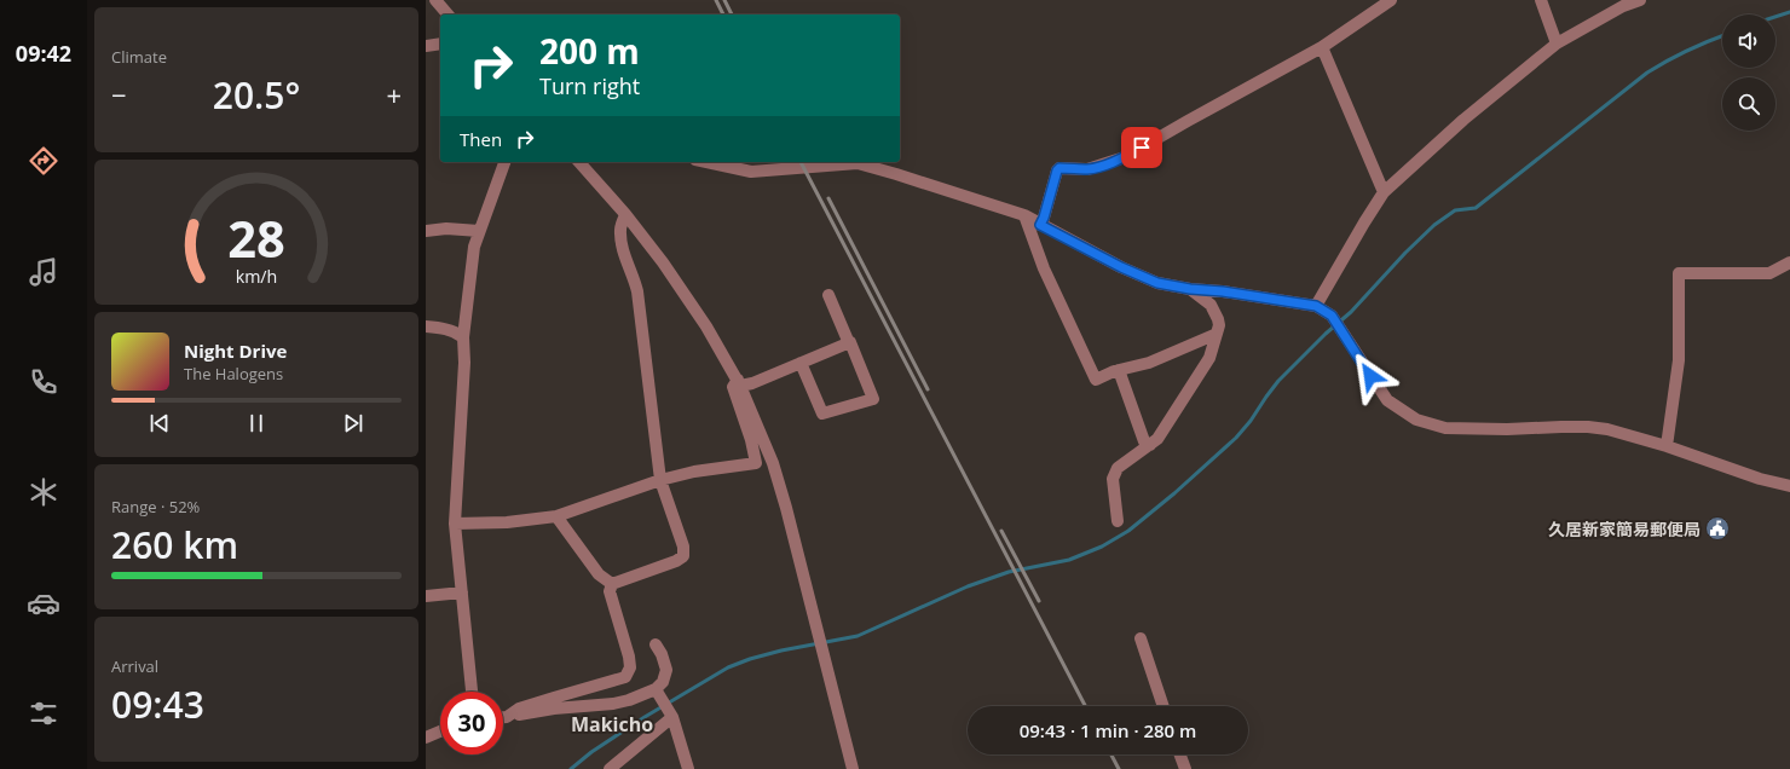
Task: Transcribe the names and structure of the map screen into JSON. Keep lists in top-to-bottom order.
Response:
{
  "districts": ["Makicho"],
  "places": {
    "public building": ["久居新家簡易郵便局"]
  },
  "page": {
    "tabs": "09:42",
    "tile": [
      "Climate",
      ["Range · 52%", "260 km"],
      ["Arrival", "09:43"]
    ],
    "turn": ["200 m", "Turn right"],
    "heat": ["−", "20.5°", "+"],
    "then": "Then",
    "song": ["Night Drive", "The Halogens"],
    "limit": "30",
    "trip": "09:43 · 1 min · 280 m",
    "gauge": ["28", "km/h"]
  }
}
